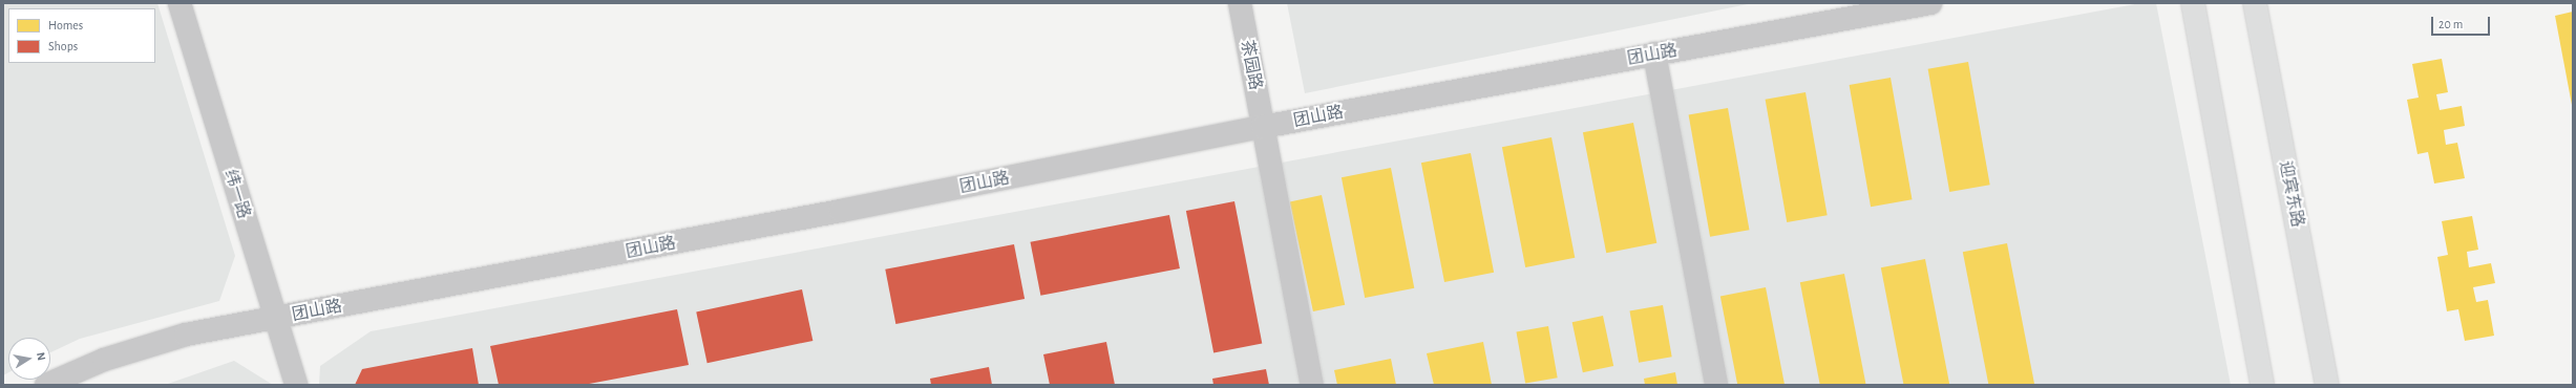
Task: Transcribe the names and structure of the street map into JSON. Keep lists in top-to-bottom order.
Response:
{
  "streets": {
    "highway": ["迎宾东路"],
    "street": ["团山路", "茶园路", "纬一路"]
  },
  "crossings": [
    ["团山路", "茶园路"],
    ["团山路", "纬一路"]
  ],
  "legend": ["Homes", "Shops"],
  "scale_bar": "20 m",
  "north": "right"
}
